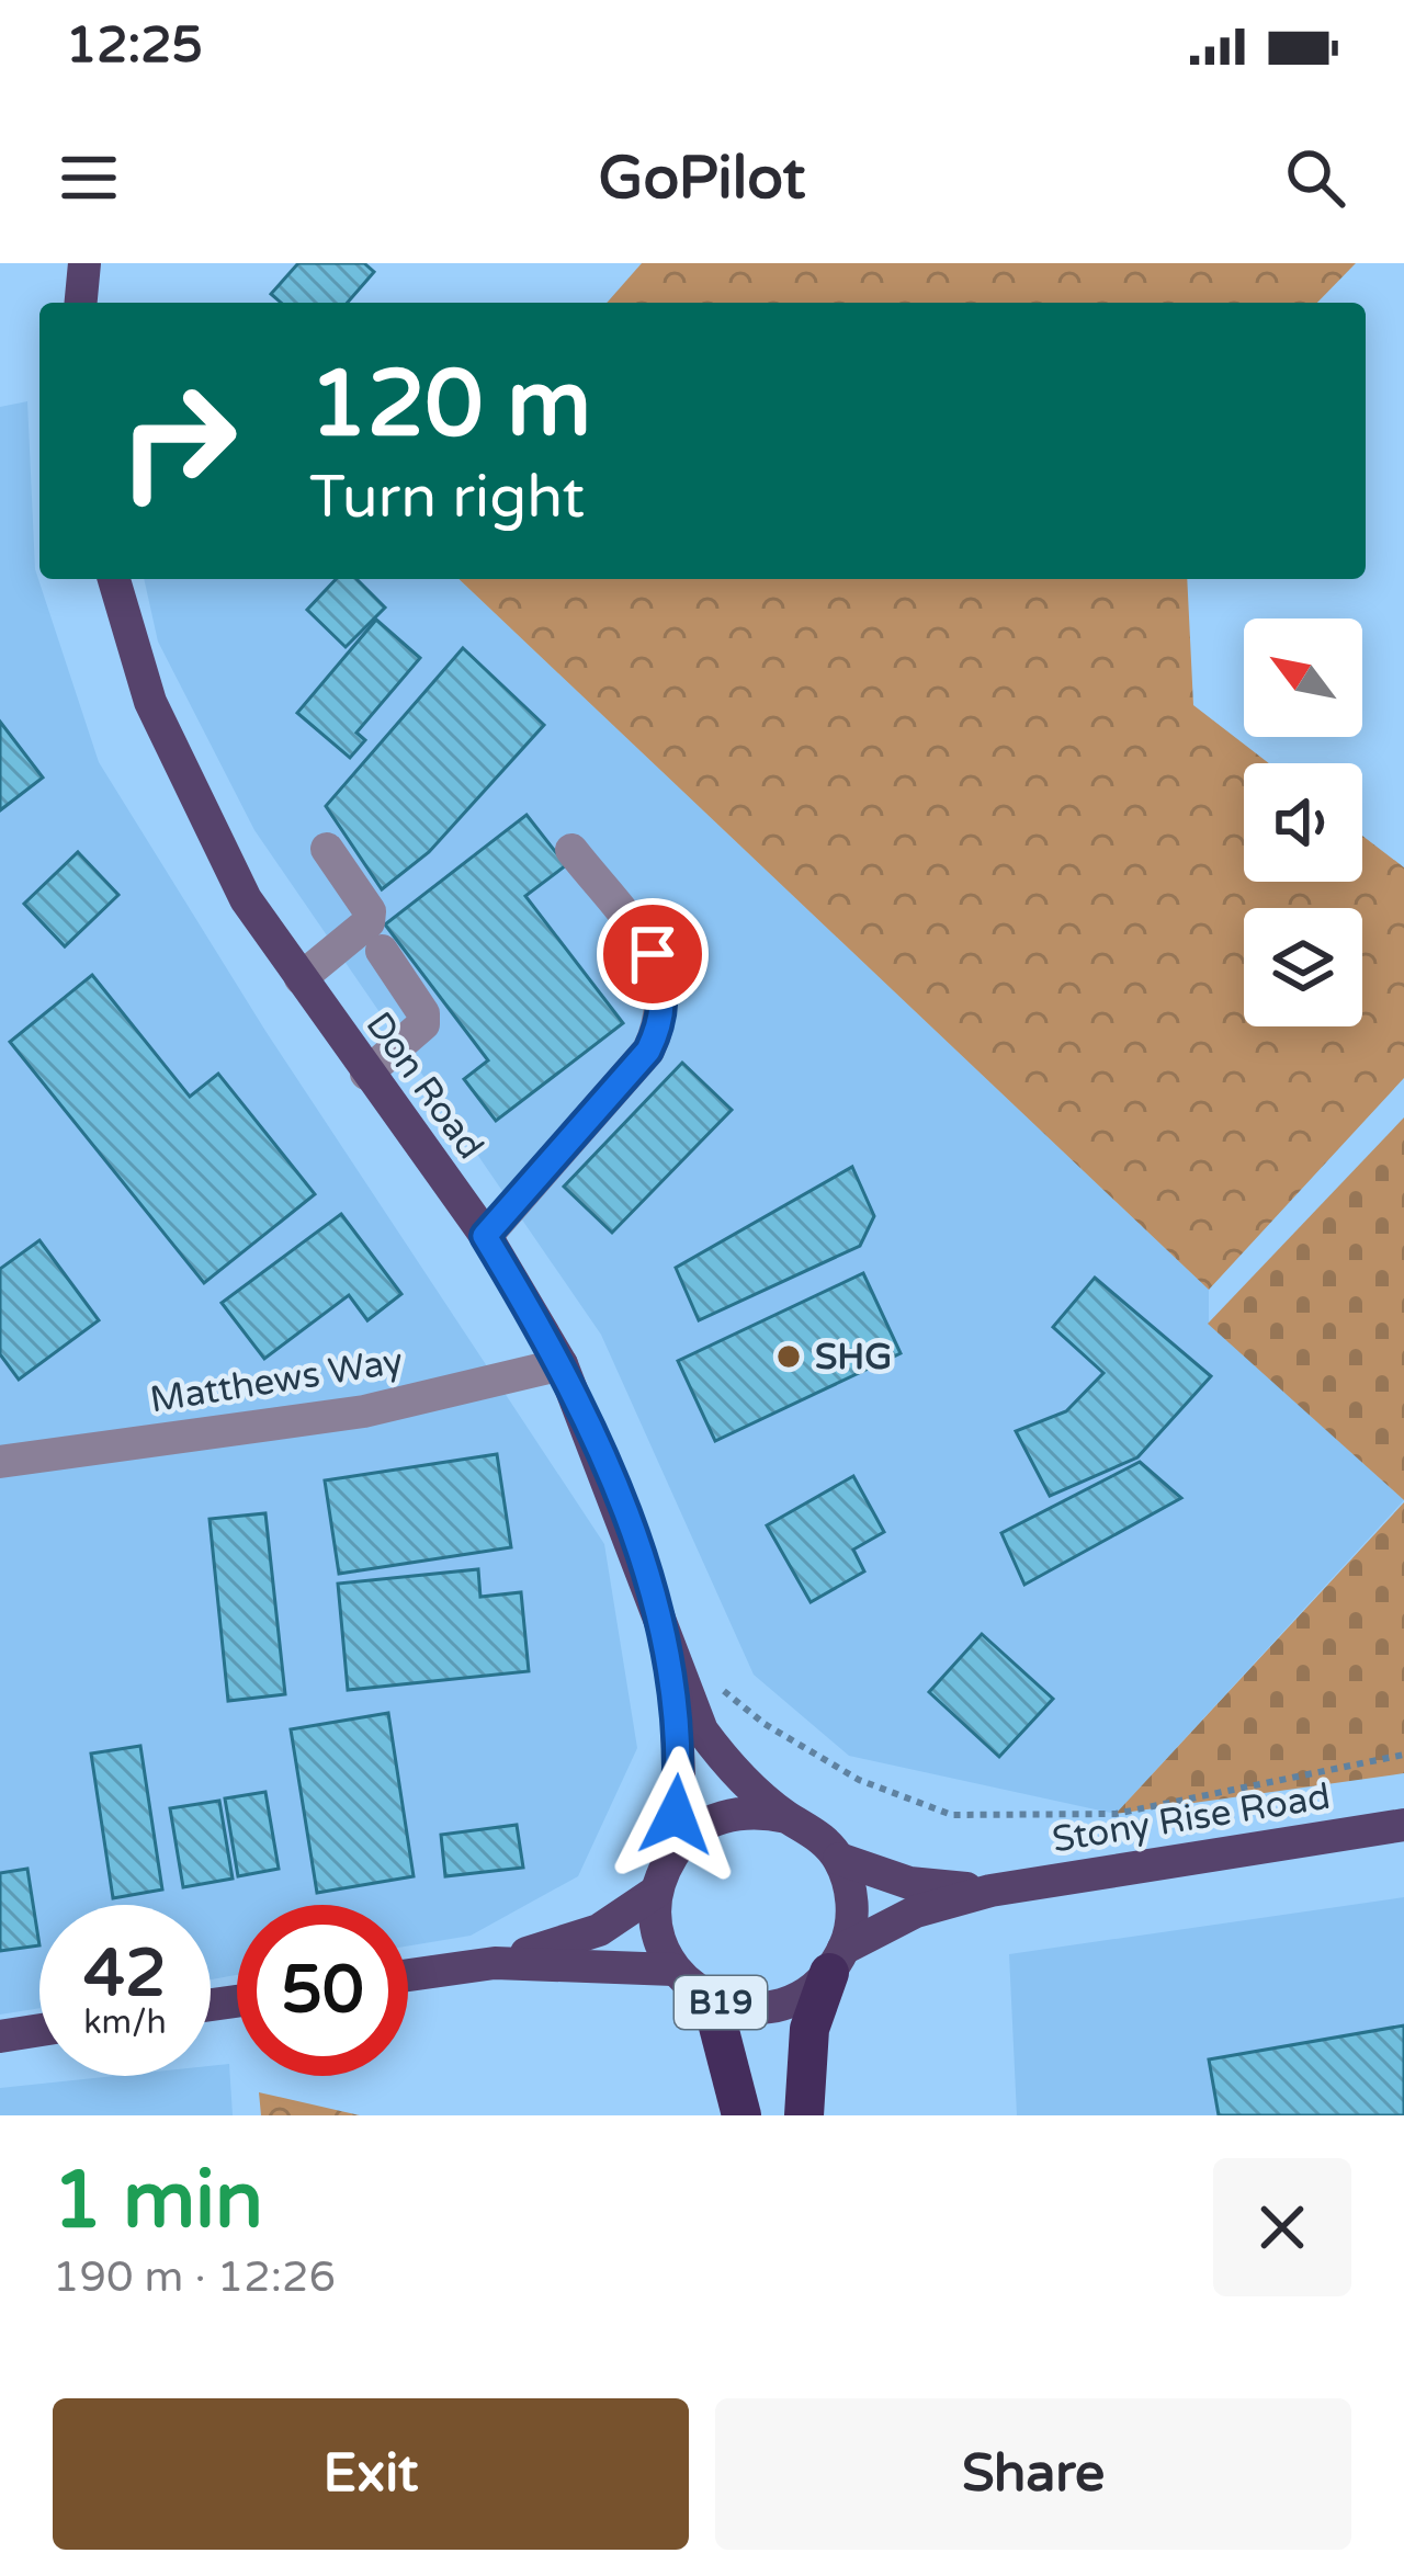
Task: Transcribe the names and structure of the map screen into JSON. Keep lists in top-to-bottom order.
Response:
{
  "streets": {
    "main road": ["Don Road", "Stony Rise Road", "B19"],
    "street": ["Matthews Way"]
  },
  "crossings": [
    ["Don Road", "Matthews Way"],
    ["Don Road", "Stony Rise Road"],
    ["Don Road", "B19"],
    ["Stony Rise Road", "B19"]
  ],
  "places": ["SHG"],
  "north": "top left",
  "page": {
    "status": "12:25",
    "header": "GoPilot",
    "turn": ["120 m", "Turn right"],
    "speed": "42 km/h",
    "limit": "50",
    "heading": ["1 min", "190 m · 12:26"],
    "buttons": ["Exit", "Share"]
  }
}
